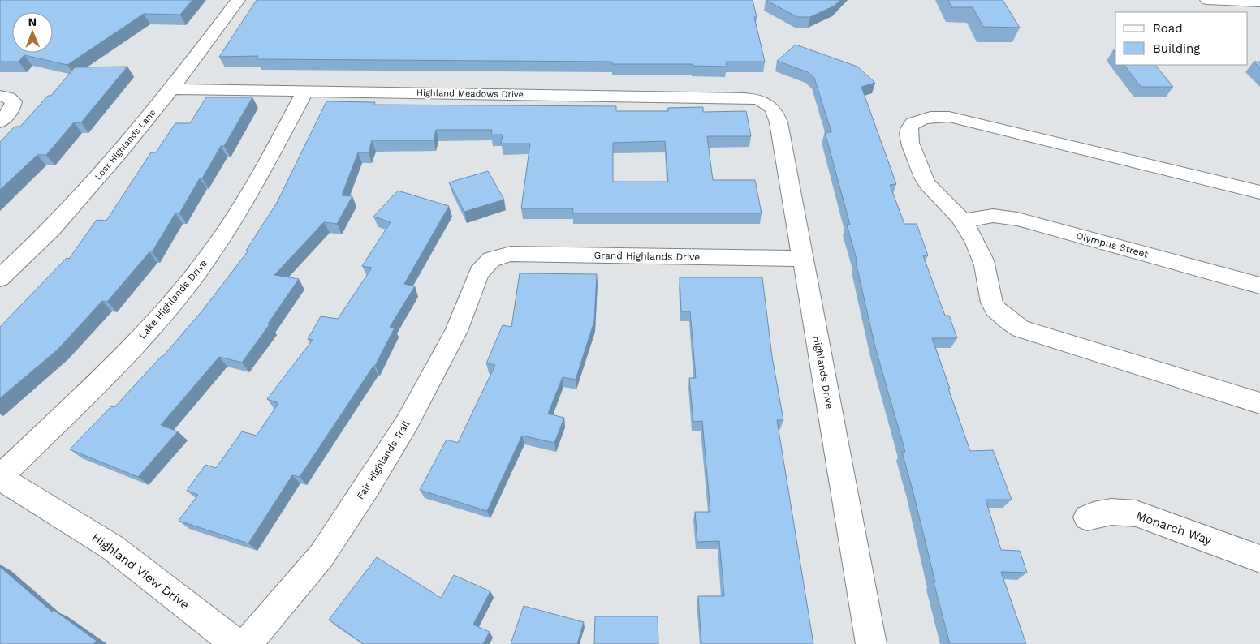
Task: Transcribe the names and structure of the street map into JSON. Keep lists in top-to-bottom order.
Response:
{
  "streets": {
    "street": [
      "Highland Meadows Drive",
      "Lost Highlands Lane",
      "Olympus Street",
      "Grand Highlands Drive",
      "Lake Highlands Drive",
      "Highlands Drive",
      "Fair Highlands Trail",
      "Monarch Way",
      "Highland View Drive"
    ]
  },
  "crossings": [
    ["Highland Meadows Drive", "Lost Highlands Lane"],
    ["Highland Meadows Drive", "Lake Highlands Drive"],
    ["Highland Meadows Drive", "Highlands Drive"],
    ["Grand Highlands Drive", "Highlands Drive"],
    ["Grand Highlands Drive", "Fair Highlands Trail"],
    ["Lake Highlands Drive", "Highland View Drive"]
  ],
  "legend": ["Road", "Building"],
  "north": "top"
}
